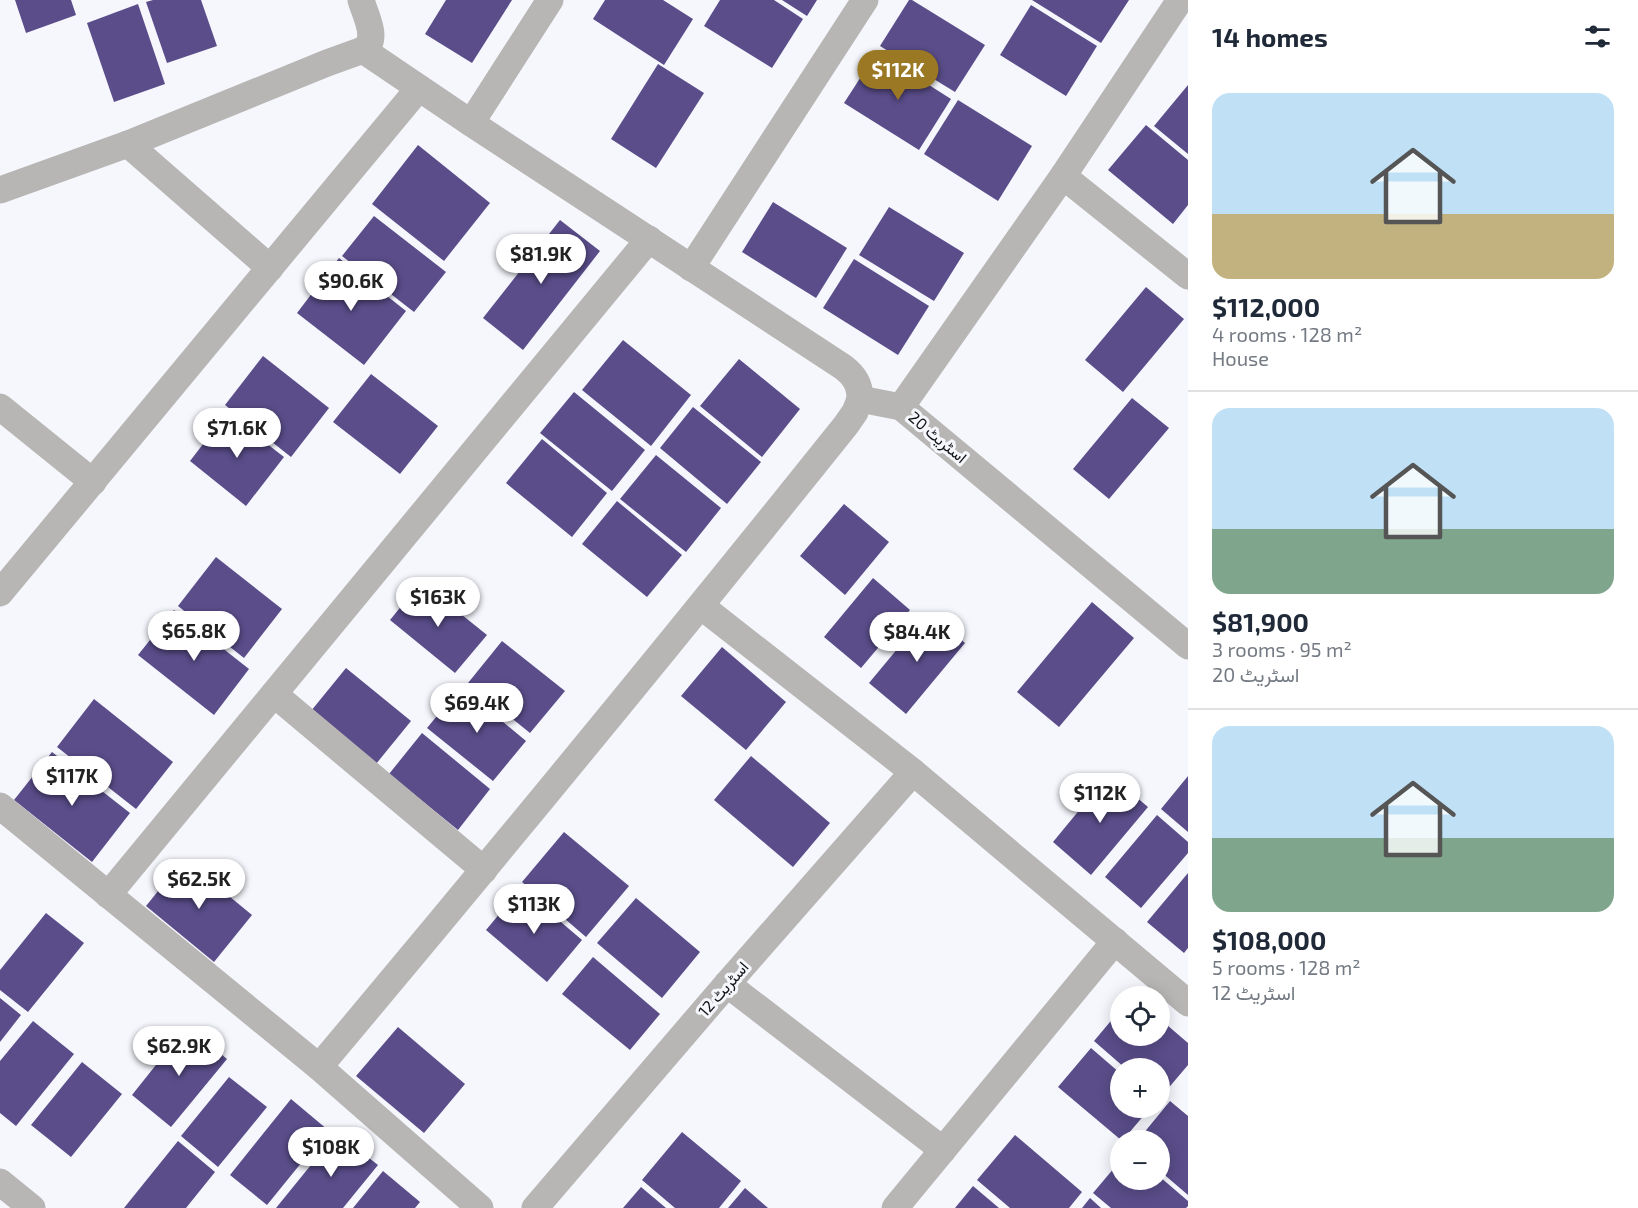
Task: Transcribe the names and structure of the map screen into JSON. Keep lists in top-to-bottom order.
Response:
{
  "streets": {
    "street": ["اسٹریٹ 20", "اسٹریٹ 12"]
  },
  "page": {
    "heading": "14 homes",
    "price": [
      "$112K",
      "$81.9K",
      "$90.6K",
      "$71.6K",
      "$163K",
      "$65.8K",
      "$84.4K",
      "$69.4K",
      "$117K",
      "$112K",
      "$62.5K",
      "$113K",
      "$62.9K",
      "$108K"
    ],
    "list": [
      {
        "name": "$112,000",
        "note": "4 rooms · 128 m² · House"
      },
      {
        "name": "$81,900",
        "note": "3 rooms · 95 m² · اسٹریٹ 20"
      },
      {
        "name": "$108,000",
        "note": "5 rooms · 128 m² · اسٹریٹ 12"
      }
    ],
    "map_buttons": ["+", "−"]
  }
}
